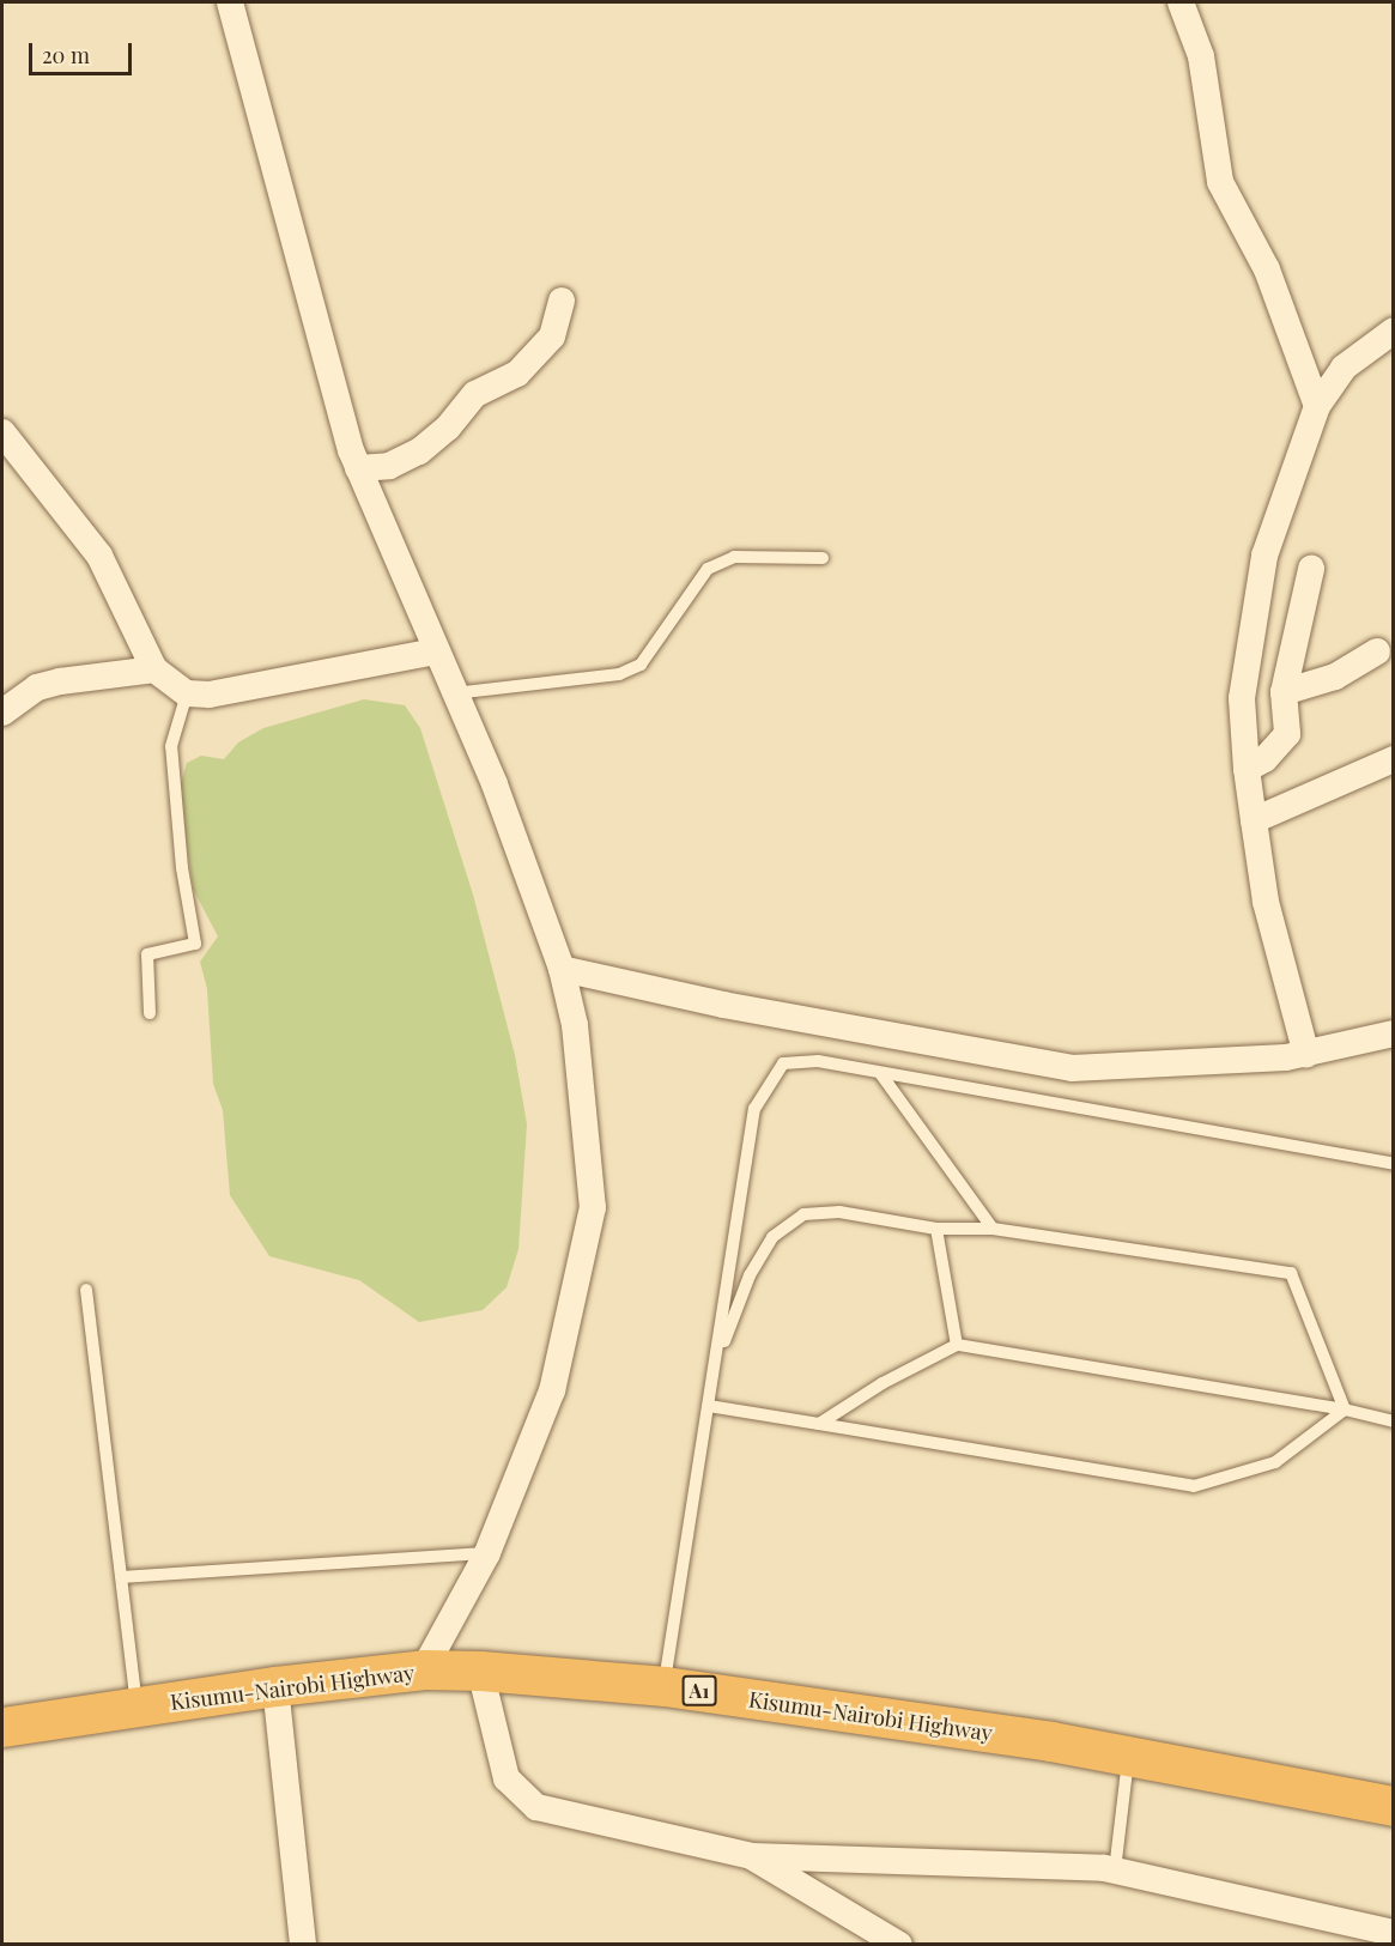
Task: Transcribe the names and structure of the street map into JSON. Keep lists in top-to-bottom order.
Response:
{
  "streets": {
    "highway": ["Kisumu-Nairobi Highway", "A1"]
  },
  "scale_bar": "20 m"
}
